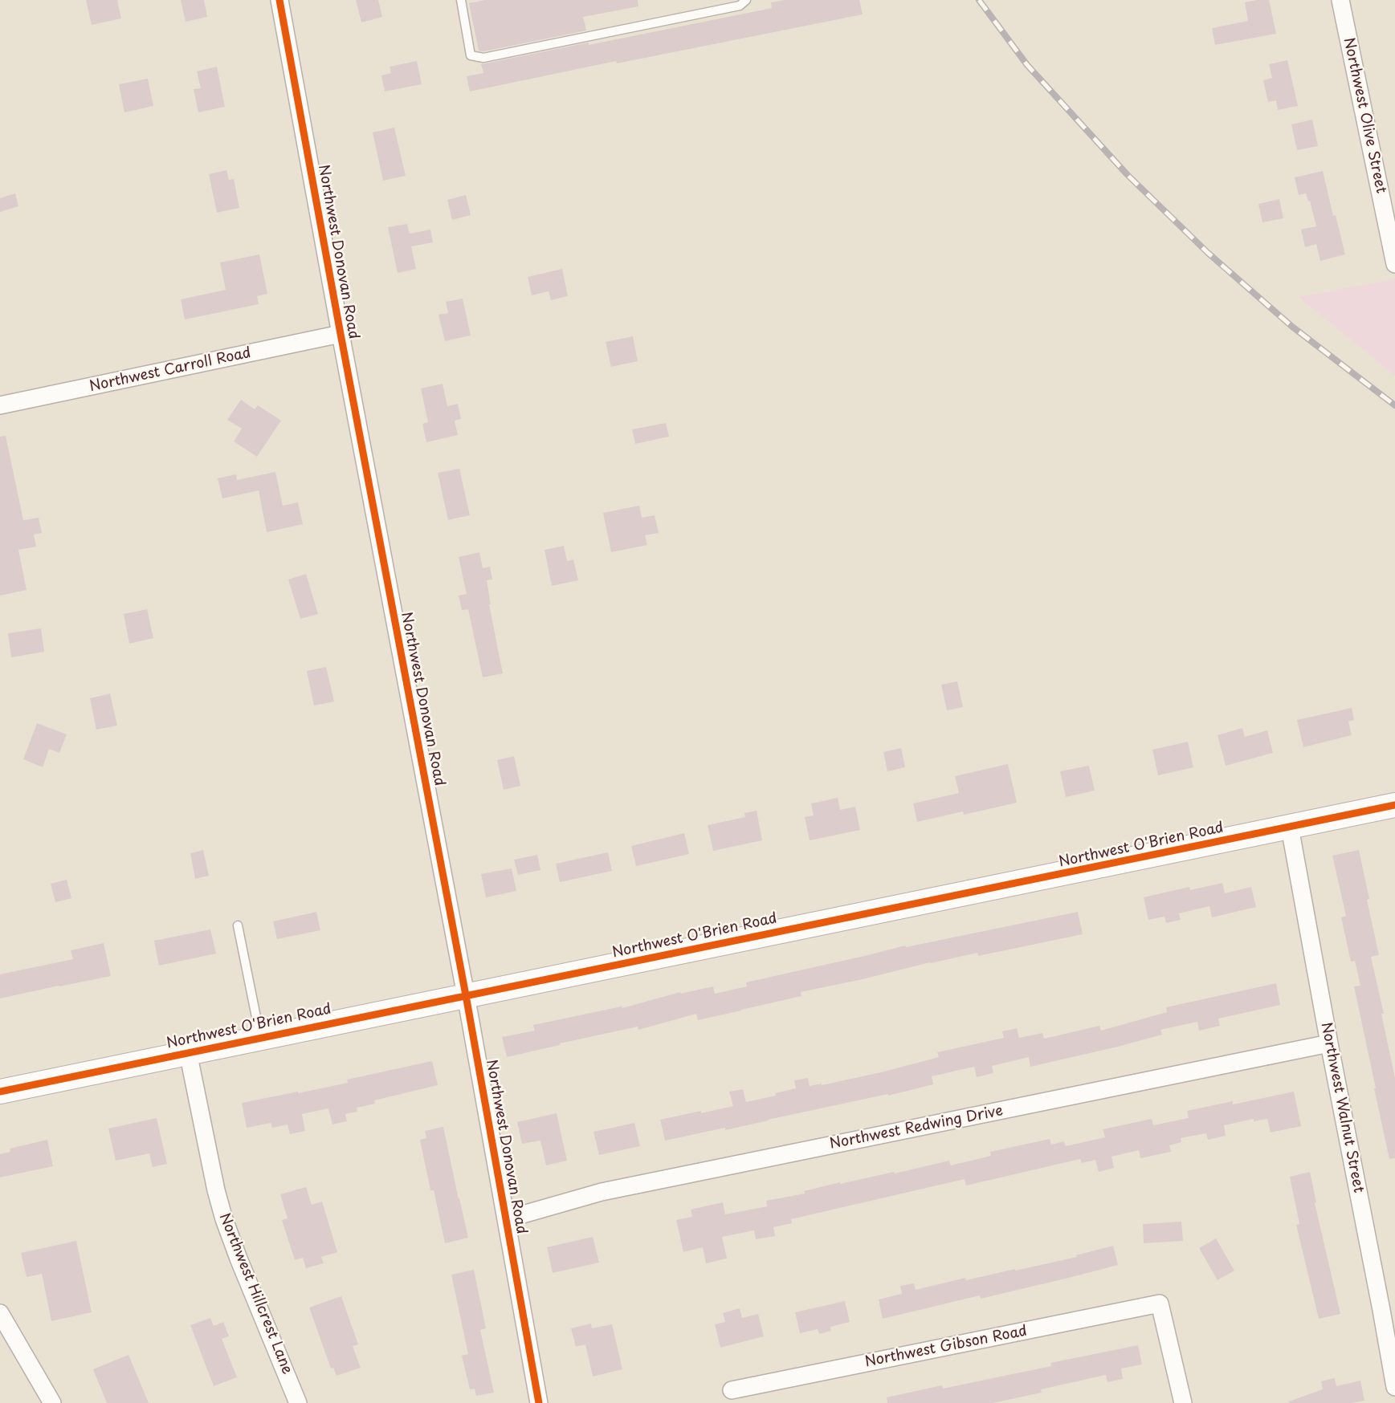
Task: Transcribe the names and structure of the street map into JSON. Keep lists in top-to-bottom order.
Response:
{
  "streets": {
    "street": [
      "Northwest Olive Street",
      "Northwest Donovan Road",
      "Northwest Carroll Road",
      "Northwest O'Brien Road",
      "Northwest Walnut Street",
      "Northwest Redwing Drive",
      "Northwest Hillcrest Lane",
      "Northwest Gibson Road"
    ]
  },
  "crossings": [
    ["Northwest Donovan Road", "Northwest Carroll Road"],
    ["Northwest Donovan Road", "Northwest O'Brien Road"],
    ["Northwest Donovan Road", "Northwest Redwing Drive"],
    ["Northwest O'Brien Road", "Northwest Walnut Street"],
    ["Northwest O'Brien Road", "Northwest Hillcrest Lane"],
    ["Northwest Walnut Street", "Northwest Redwing Drive"]
  ]
}
